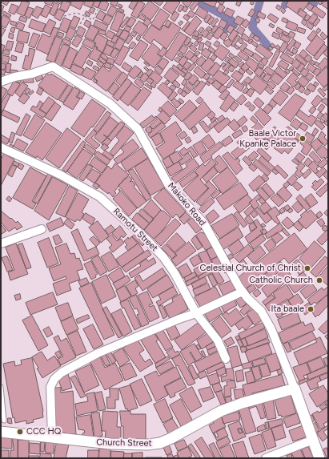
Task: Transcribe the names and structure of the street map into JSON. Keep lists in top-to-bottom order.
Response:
{
  "streets": {
    "street": ["Makoko Road", "Ramotu Street", "Church Street"]
  },
  "crossings": [
    ["Makoko Road", "Church Street"]
  ],
  "places": [
    "Baale Victor Kpanke Palace",
    "Celestial Church of Christ",
    "Catholic Church",
    "Ita baale",
    "CCC HQ"
  ]
}
